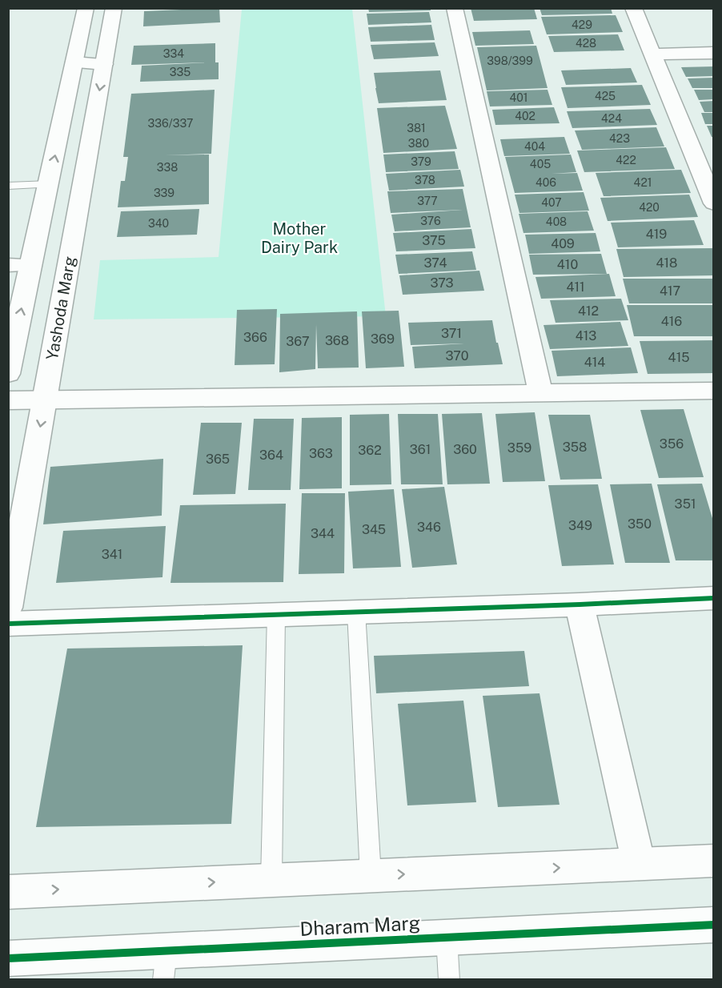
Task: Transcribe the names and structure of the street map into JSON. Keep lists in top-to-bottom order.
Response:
{
  "streets": {
    "street": ["Yashoda Marg", "Dharam Marg"]
  },
  "parks": ["Mother Dairy Park"],
  "house_numbers": [
    "429",
    "428",
    "334",
    "398/399",
    "335",
    "425",
    "401",
    "402",
    "424",
    "336/337",
    "381",
    "423",
    "380",
    "404",
    "422",
    "379",
    "405",
    "338",
    "378",
    "406",
    "421",
    "339",
    "377",
    "407",
    "420",
    "376",
    "408",
    "340",
    "419",
    "375",
    "409",
    "374",
    "418",
    "410",
    "373",
    "411",
    "417",
    "412",
    "416",
    "371",
    "413",
    "366",
    "369",
    "368",
    "367",
    "370",
    "415",
    "414",
    "356",
    "358",
    "359",
    "361",
    "360",
    "362",
    "363",
    "364",
    "365",
    "351",
    "350",
    "349",
    "346",
    "345",
    "344",
    "341"
  ]
}
